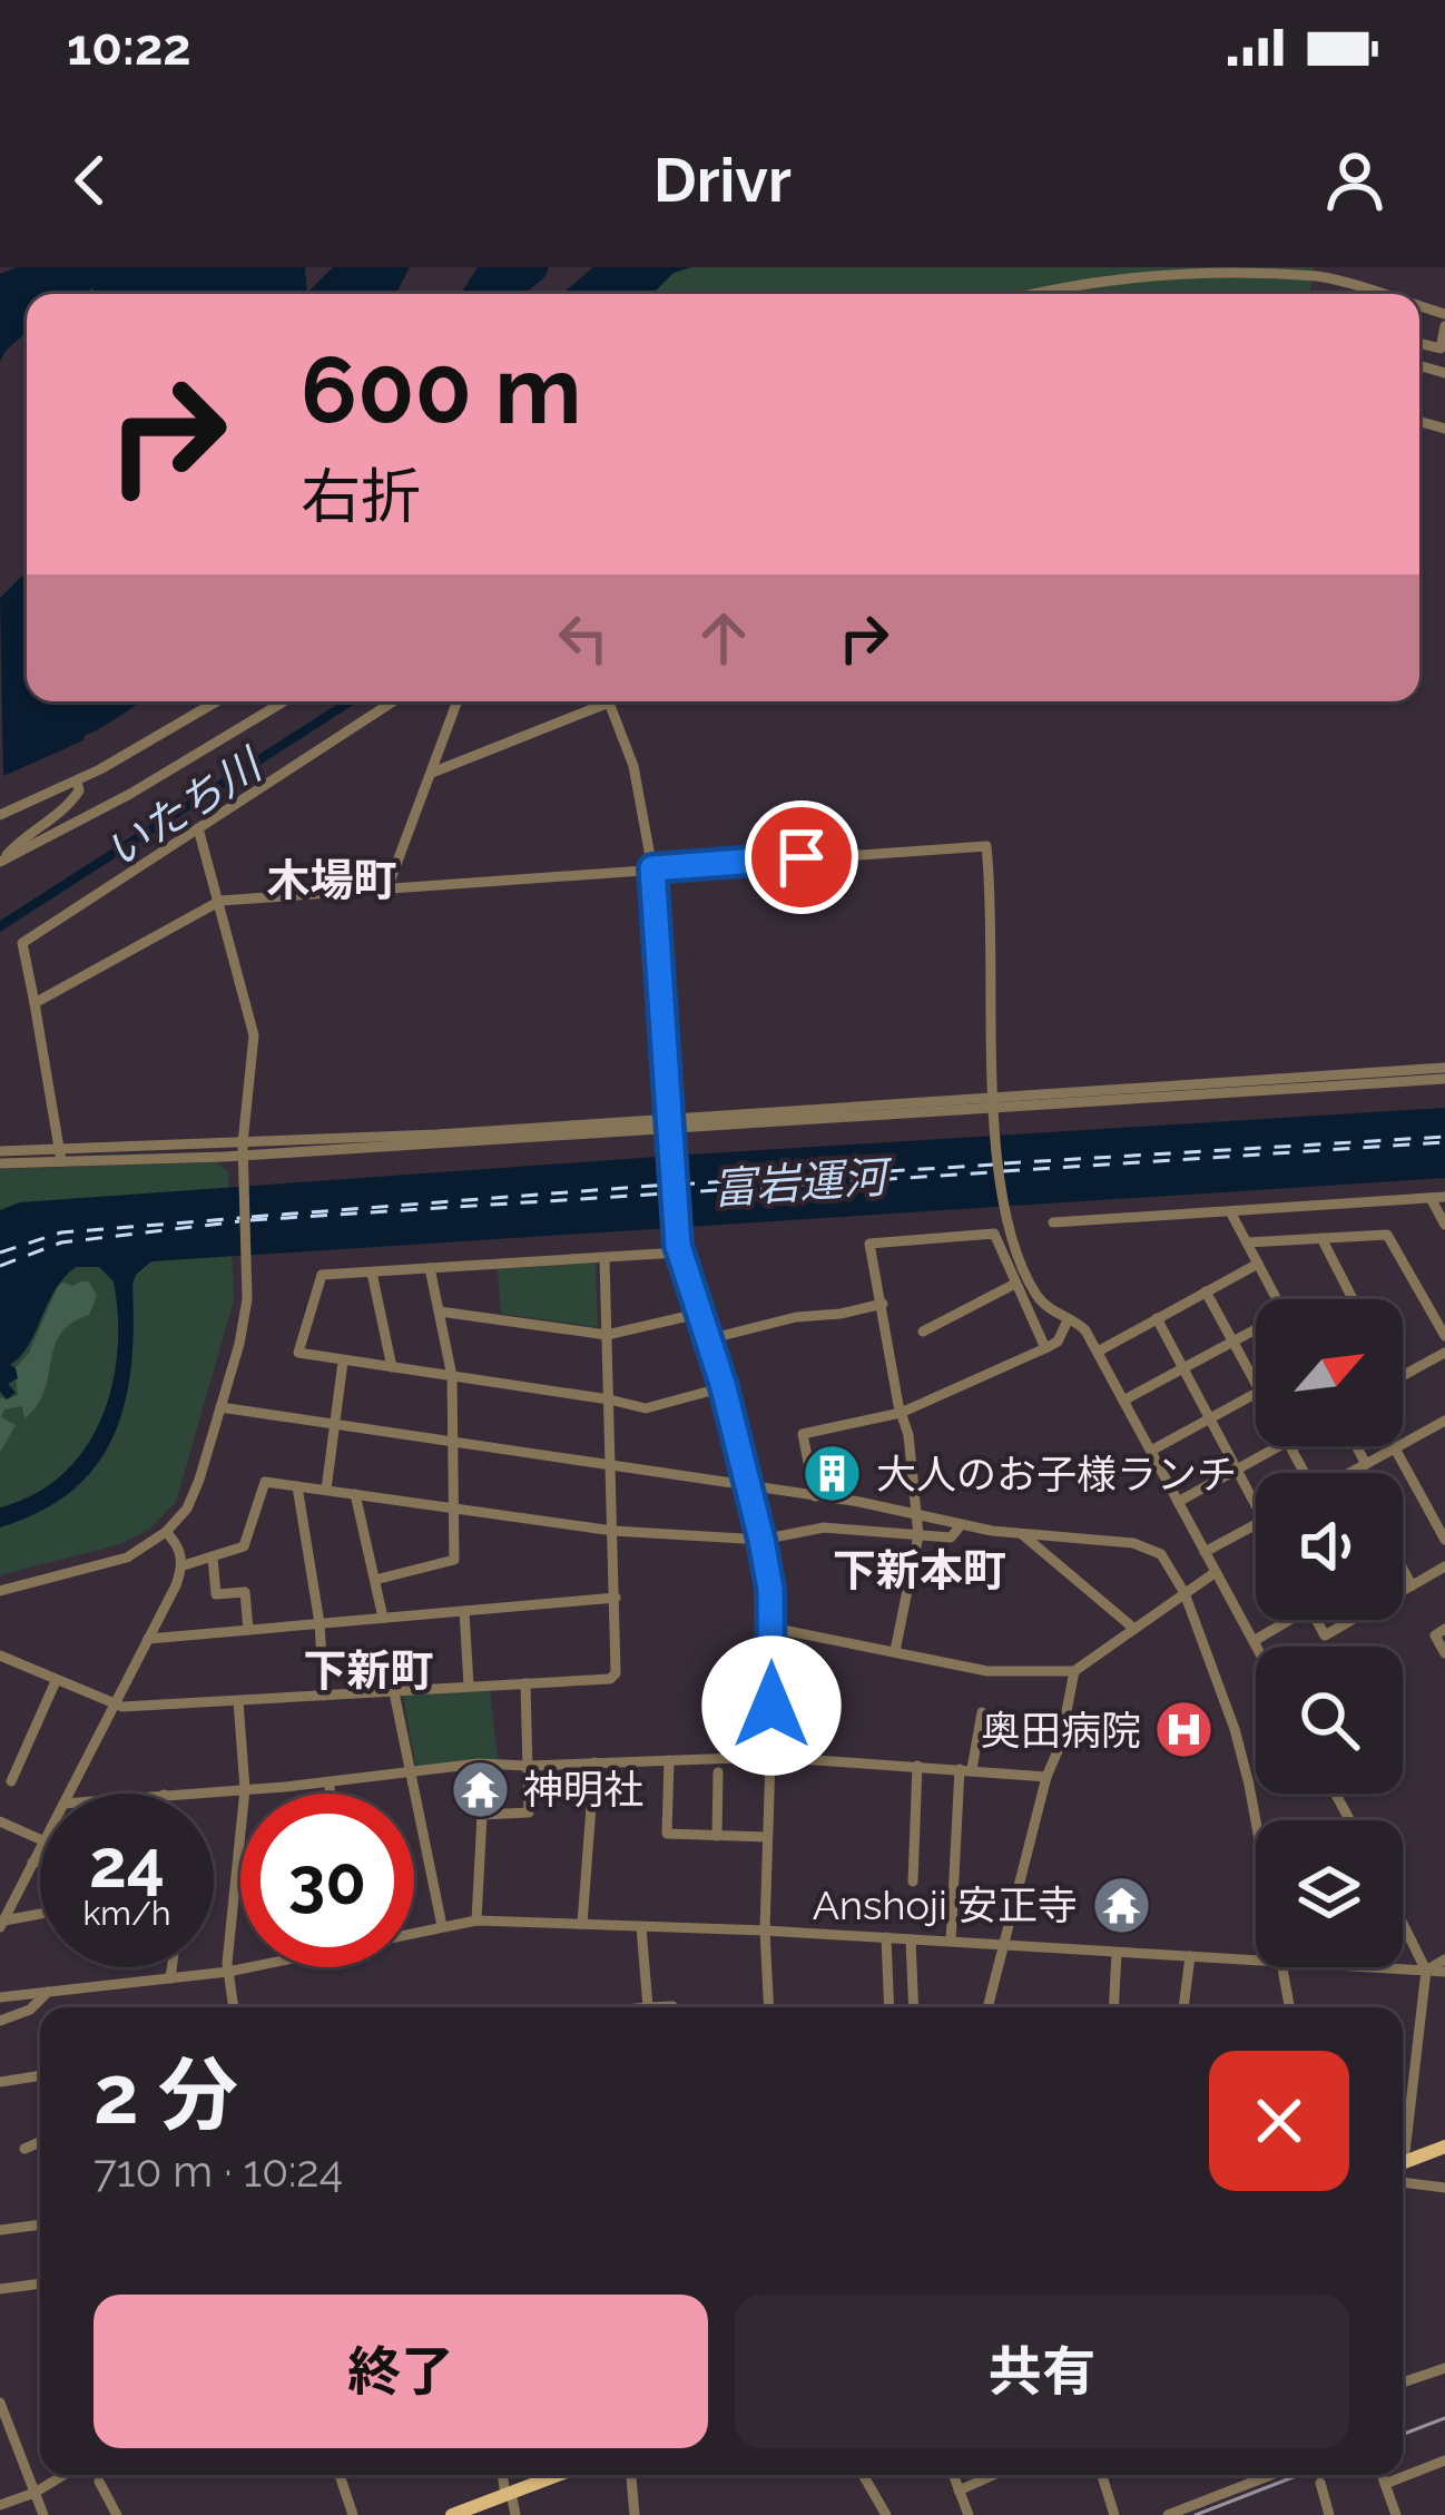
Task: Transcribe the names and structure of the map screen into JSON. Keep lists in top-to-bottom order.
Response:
{
  "districts": ["木場町", "下新本町", "下新町"],
  "water": ["いたち川", "富岩運河"],
  "places": {
    "building": ["大人のお子様ランチ"],
    "hospital": ["奥田病院"],
    "temple": ["神明社", "Anshoji 安正寺"]
  },
  "north": "top right",
  "page": {
    "status": "10:22",
    "header": "Drivr",
    "turn": ["600 m", "右折"],
    "speed": "24 km/h",
    "limit": "30",
    "heading": ["2 分", "710 m · 10:24"],
    "buttons": ["終了", "共有"]
  }
}
